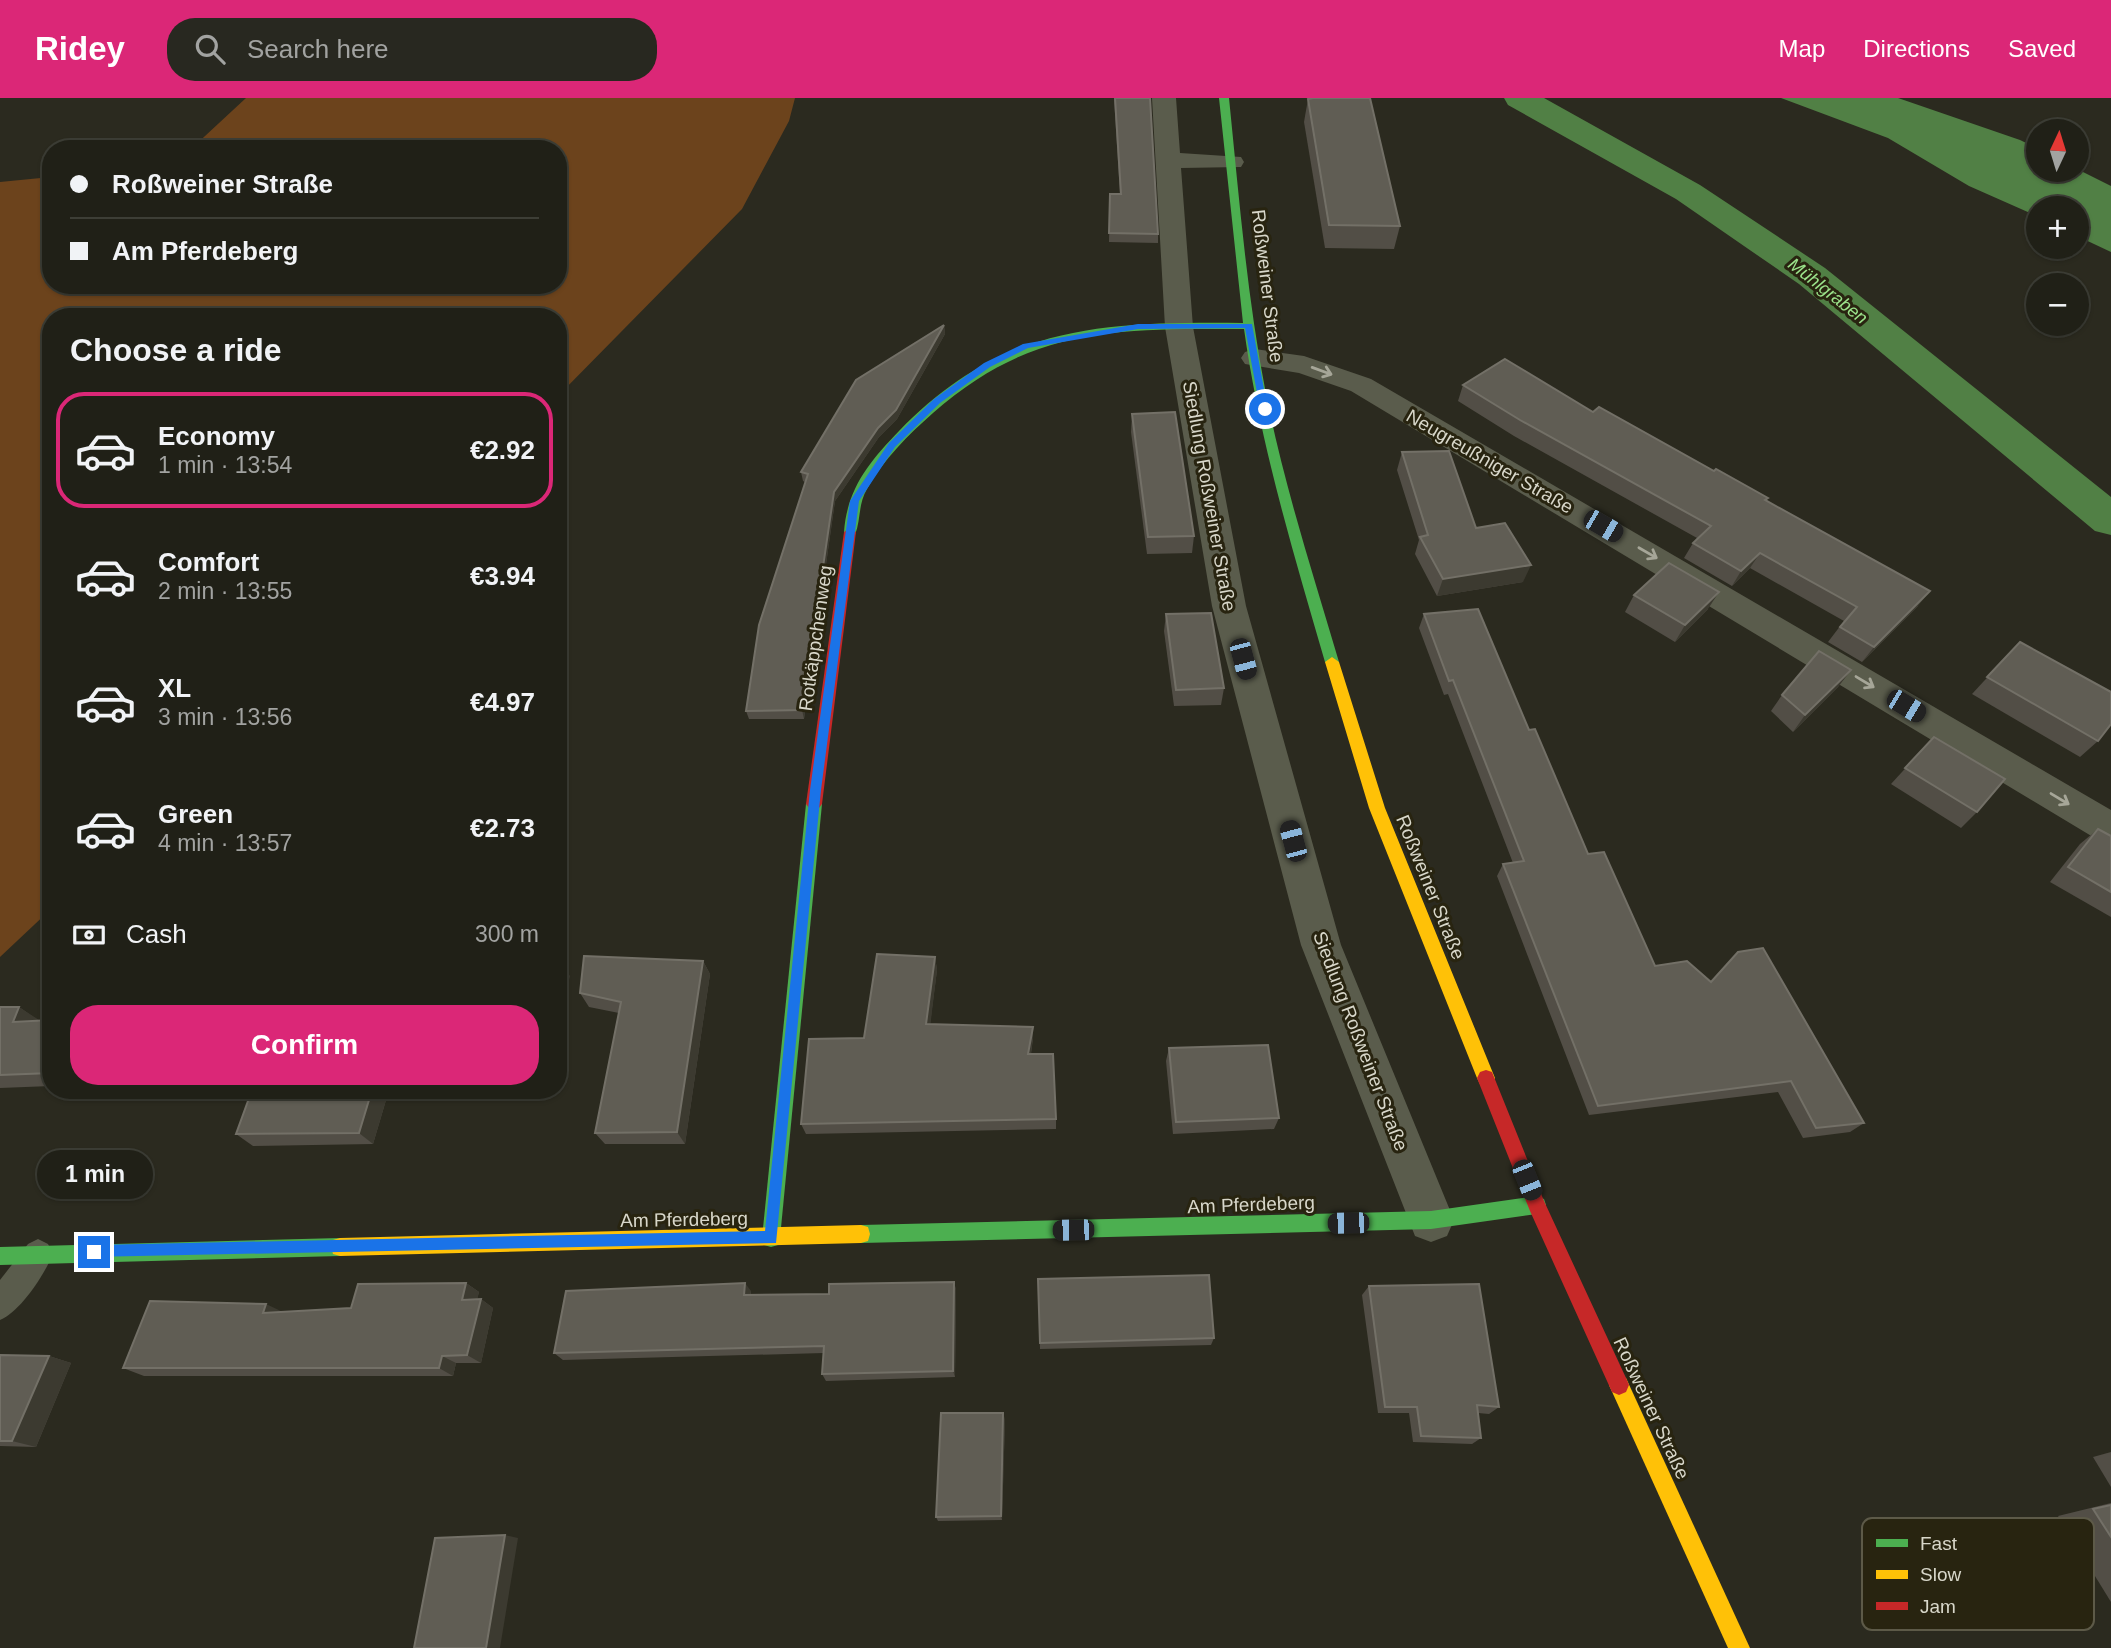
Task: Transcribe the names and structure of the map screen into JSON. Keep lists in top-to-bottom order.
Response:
{
  "streets": {
    "street": [
      "Roßweiner Straße",
      "Neugreußniger Straße",
      "Siedlung Roßweiner Straße",
      "Rotkäppchenweg",
      "Am Pferdeberg"
    ]
  },
  "crossings": [
    ["Roßweiner Straße", "Neugreußniger Straße"],
    ["Roßweiner Straße", "Rotkäppchenweg"],
    ["Roßweiner Straße", "Am Pferdeberg"],
    ["Siedlung Roßweiner Straße", "Rotkäppchenweg"],
    ["Siedlung Roßweiner Straße", "Am Pferdeberg"],
    ["Rotkäppchenweg", "Am Pferdeberg"]
  ],
  "one_way": ["Neugreußniger Straße"],
  "water": ["Mühlgraben"],
  "legend": ["Fast", "Slow", "Jam"],
  "north": "top",
  "page": {
    "header": "Ridey",
    "search": "Search here",
    "nav": ["Map", "Directions", "Saved"],
    "map_buttons": ["+", "−"],
    "banner": ["Roßweiner Straße", "Am Pferdeberg"],
    "heading": "Choose a ride",
    "list": [
      {
        "name": "Economy",
        "note": "1 min · 13:54",
        "value": "€2.92"
      },
      {
        "name": "Comfort",
        "note": "2 min · 13:55",
        "value": "€3.94"
      },
      {
        "name": "XL",
        "note": "3 min · 13:56",
        "value": "€4.97"
      },
      {
        "name": "Green",
        "note": "4 min · 13:57",
        "value": "€2.73"
      }
    ],
    "pay": ["Cash", "300 m"],
    "buttons": "Confirm",
    "bubble": "1 min"
  }
}
